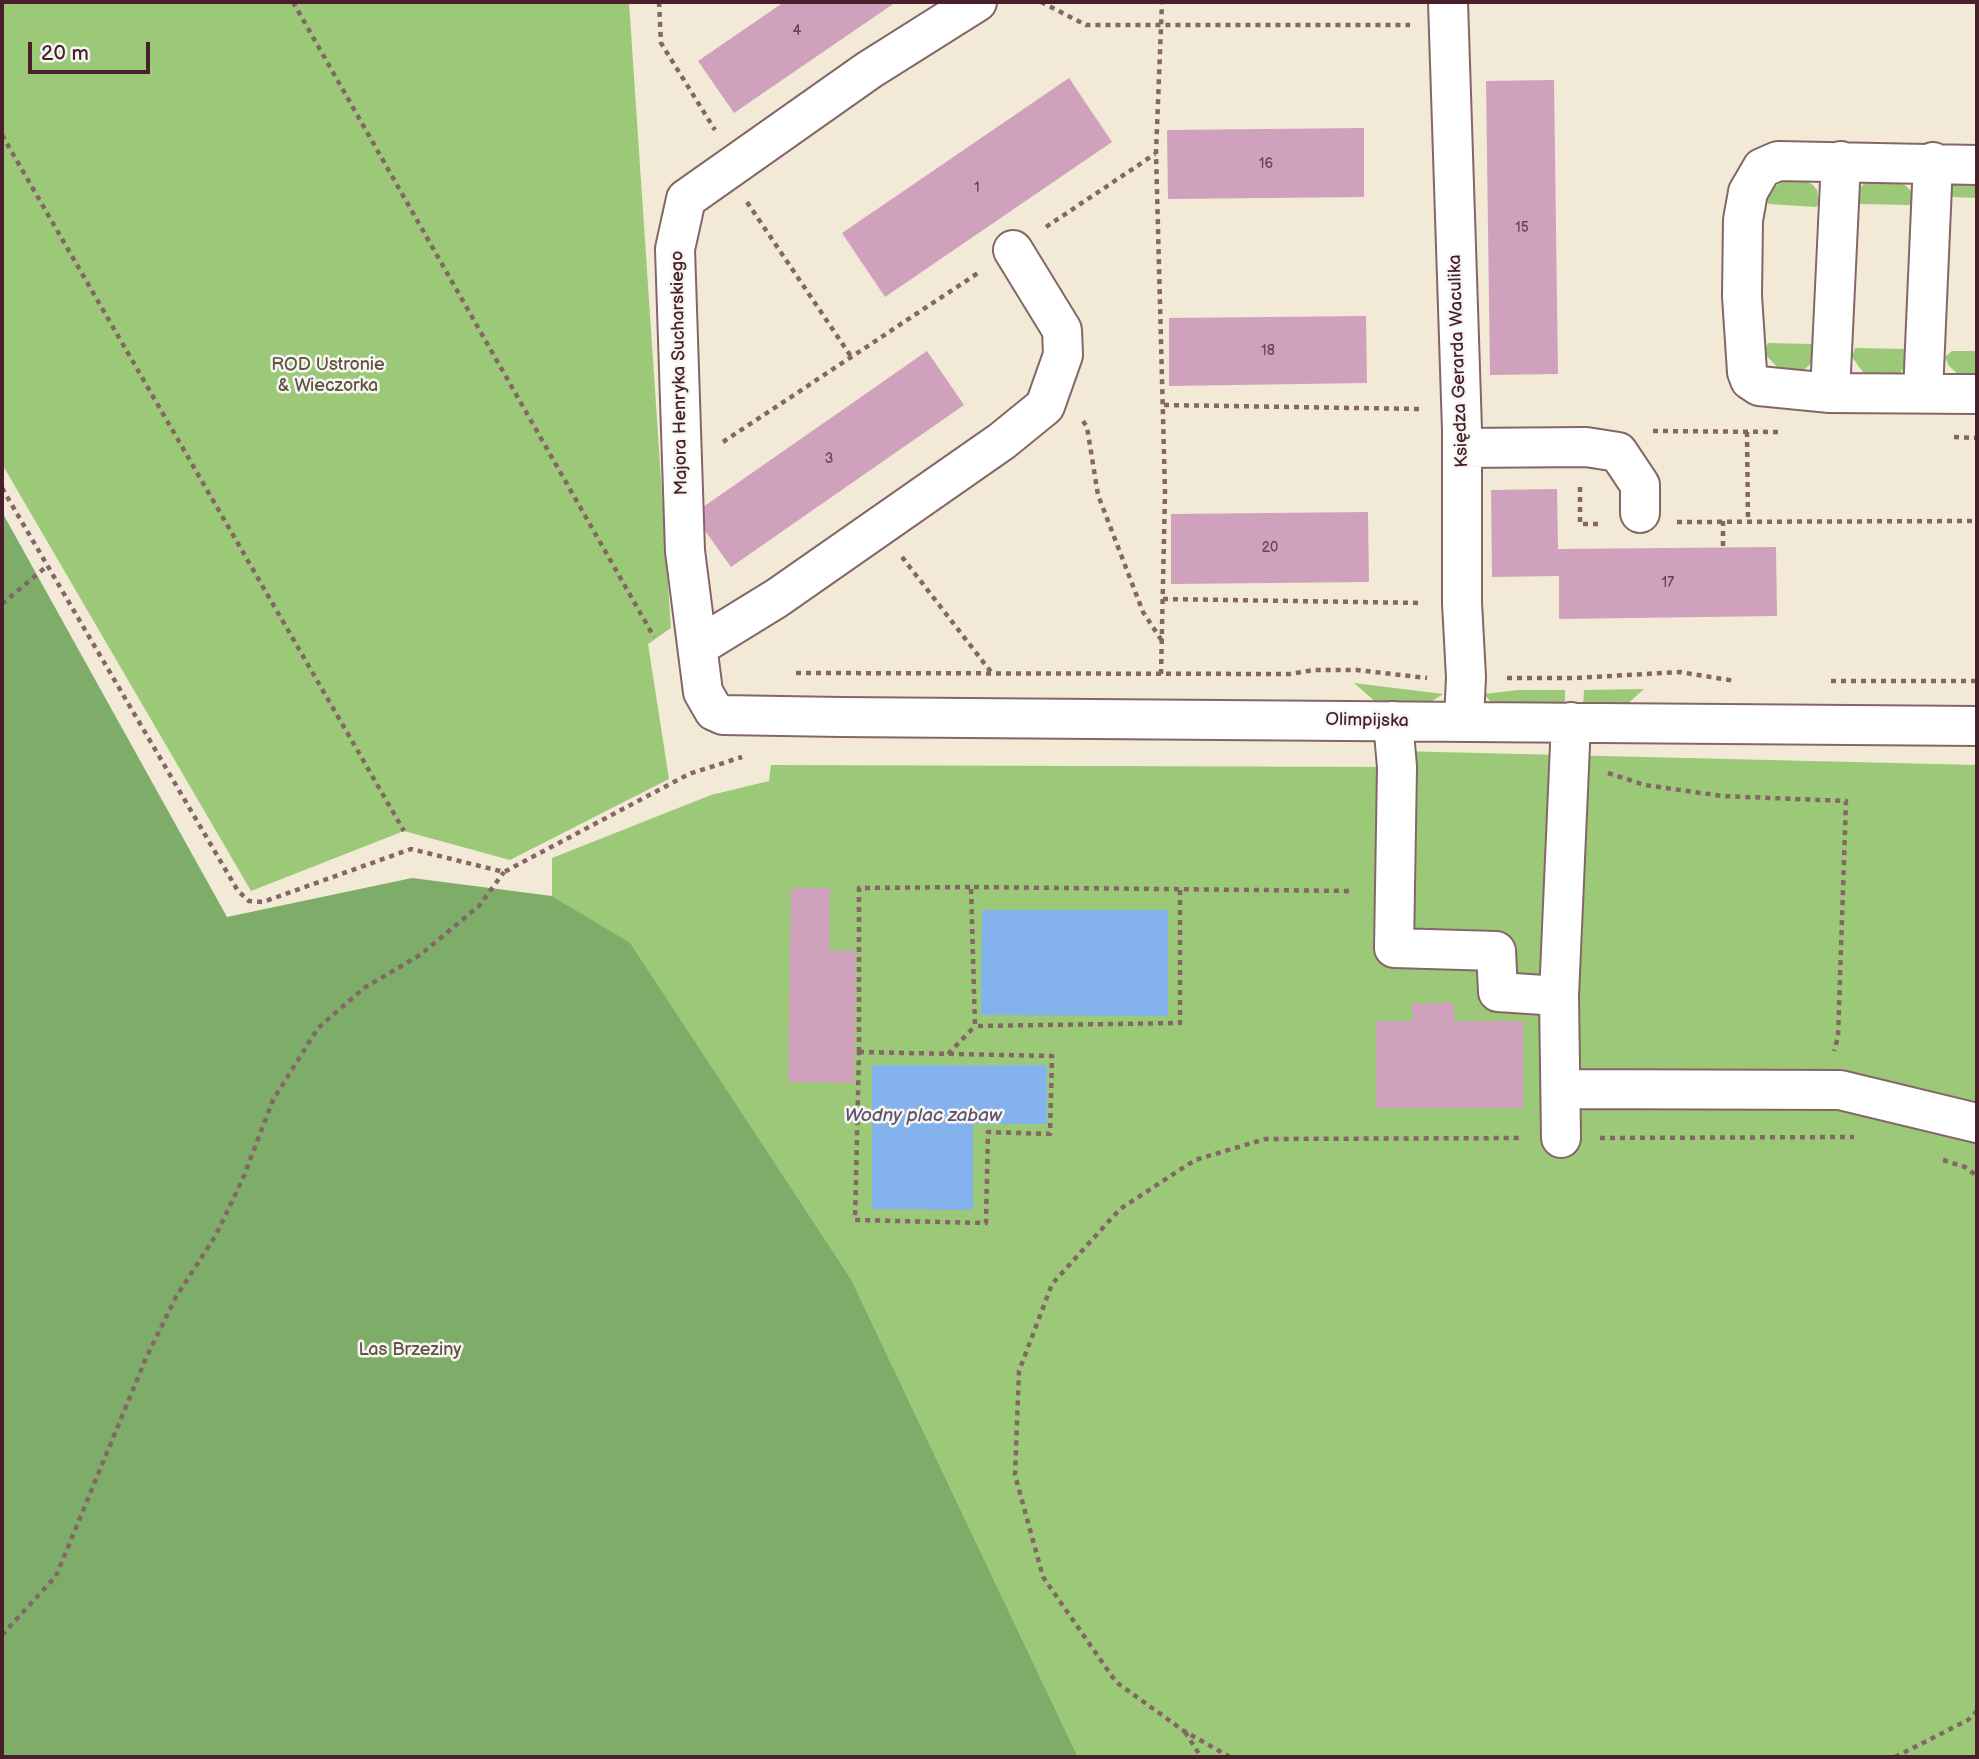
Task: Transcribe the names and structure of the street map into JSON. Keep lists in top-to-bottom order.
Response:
{
  "streets": {
    "street": ["Księdza Gerarda Waculika", "Majora Henryka Sucharskiego", "Olimpijska"]
  },
  "crossings": [
    ["Księdza Gerarda Waculika", "Olimpijska"],
    ["Majora Henryka Sucharskiego", "Olimpijska"]
  ],
  "water": ["Wodny plac zabaw"],
  "parks": ["ROD Ustronie & Wieczorka", "Las Brzeziny"],
  "house_numbers": [
    "4",
    "16",
    "1",
    "15",
    "18",
    "3",
    "20",
    "17"
  ],
  "scale_bar": "20 m"
}
